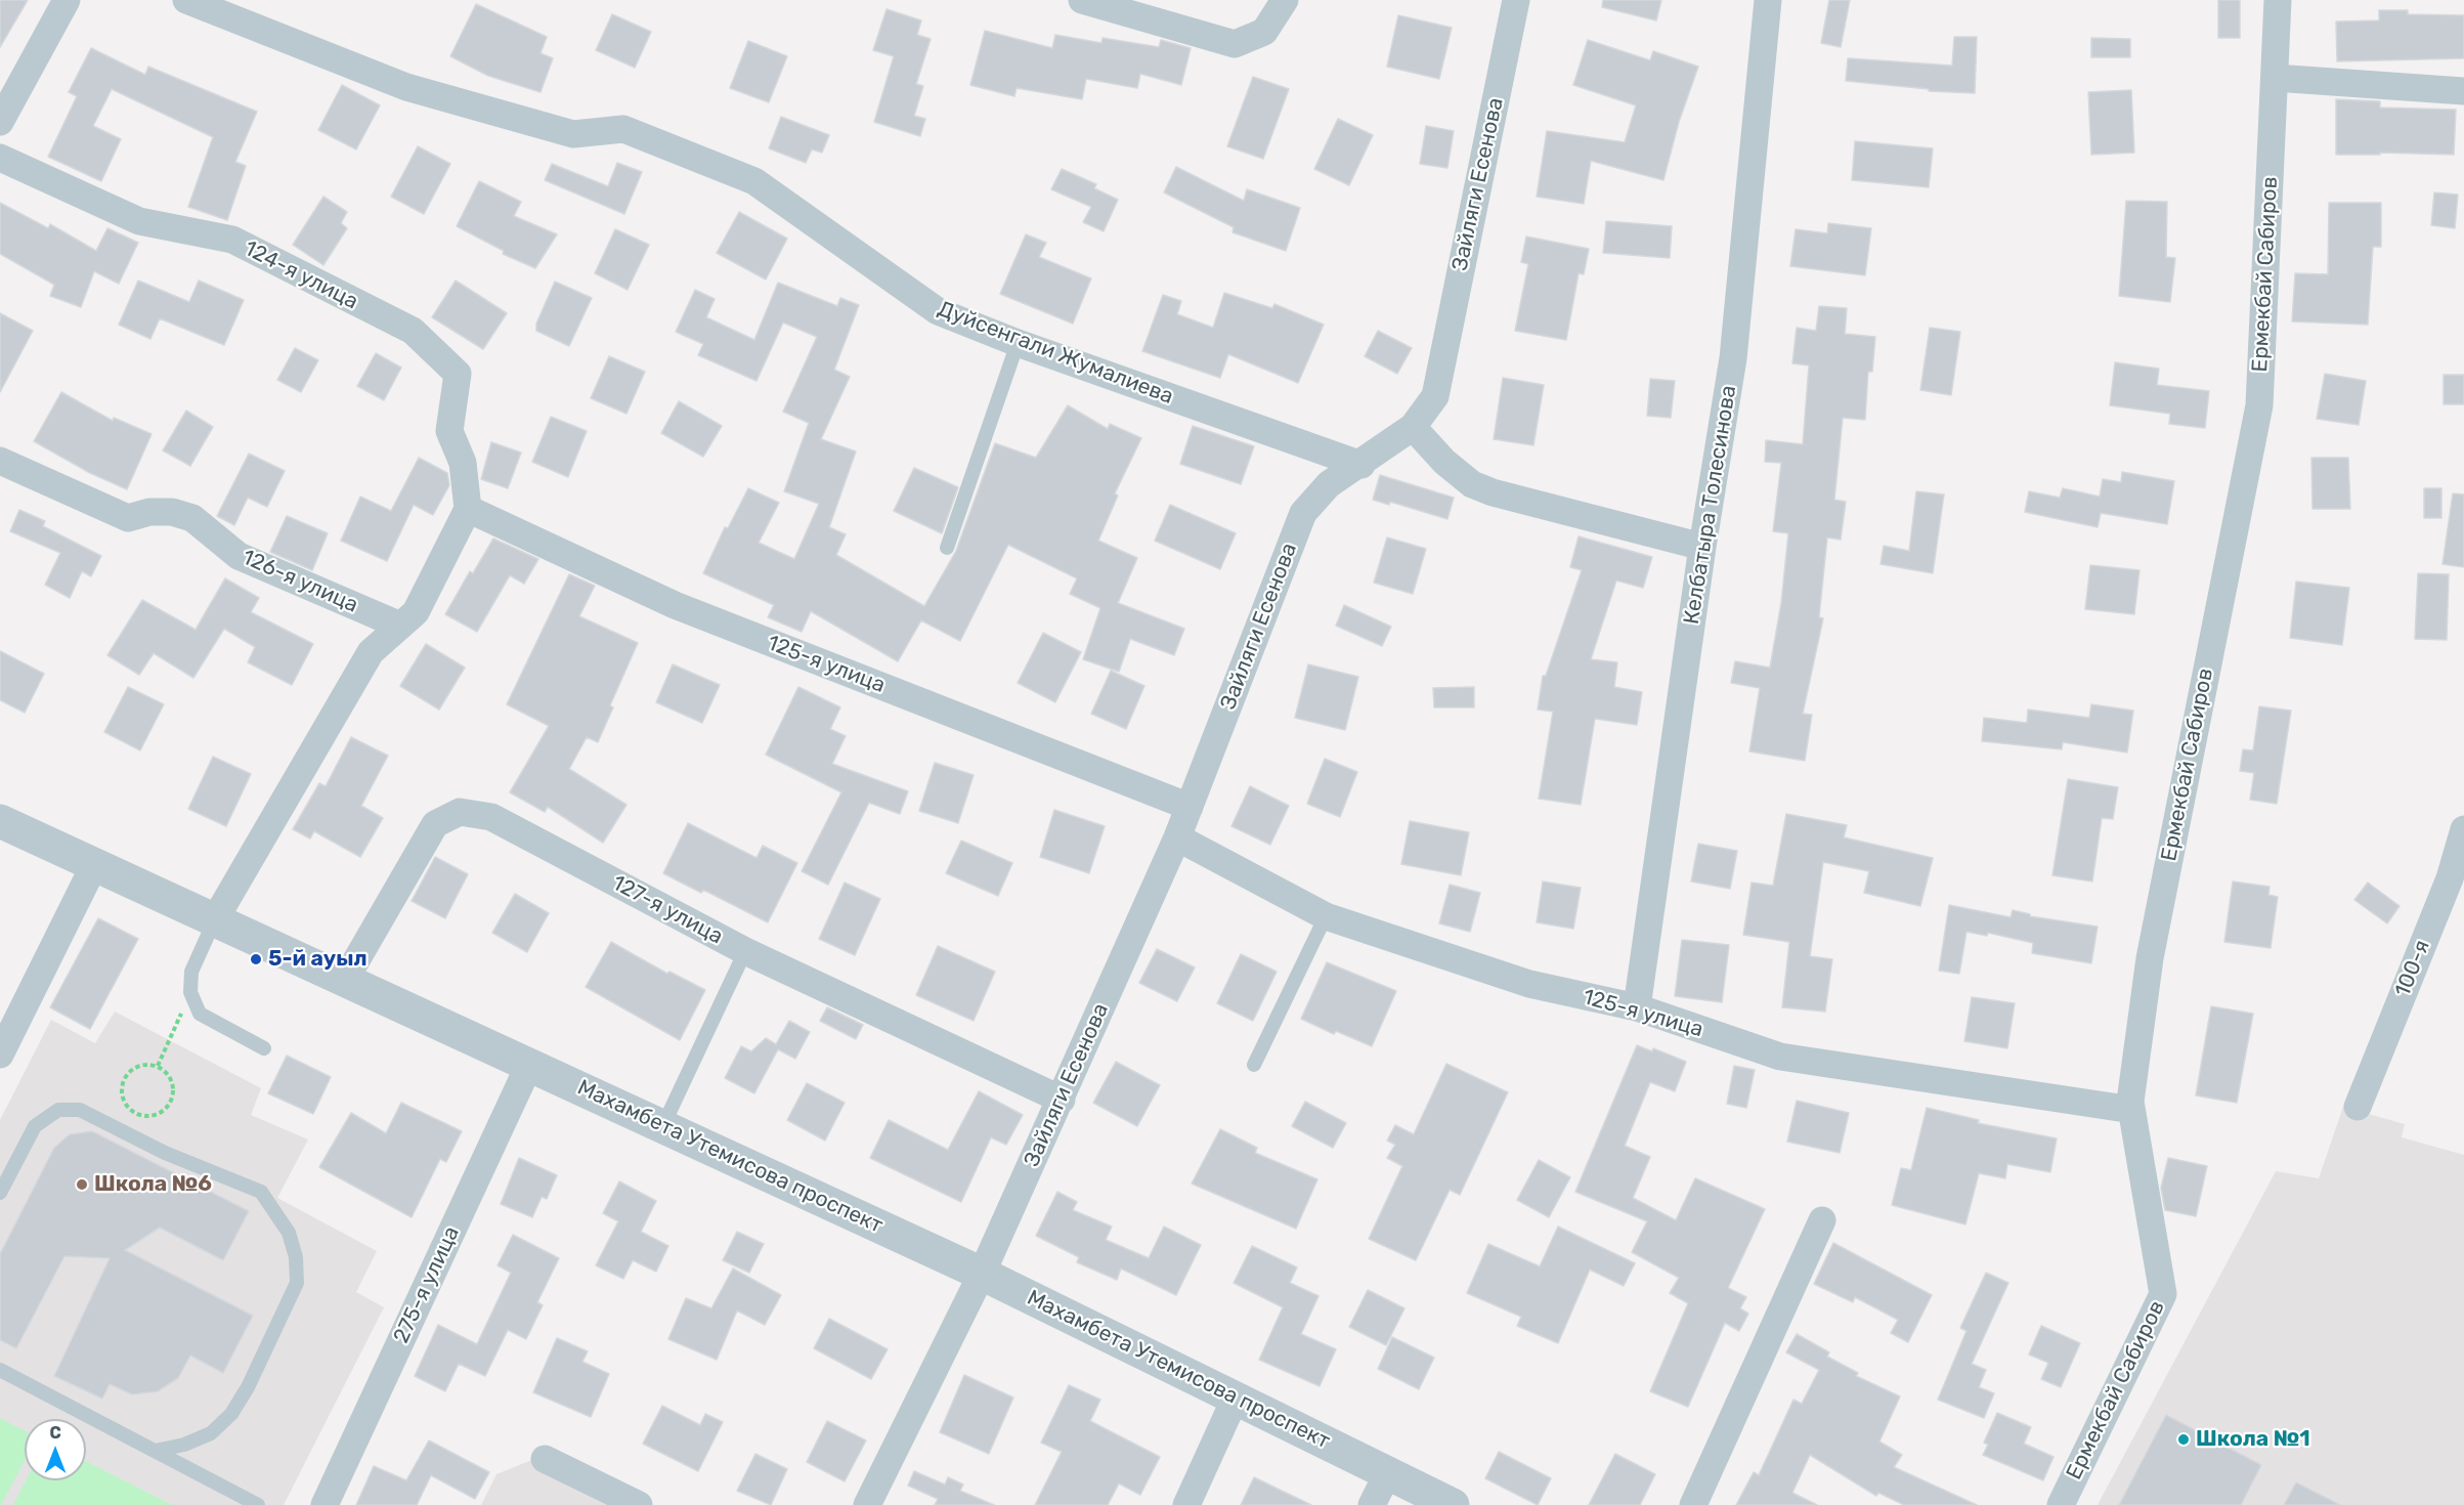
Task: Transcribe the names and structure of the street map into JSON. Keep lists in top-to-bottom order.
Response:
{
  "streets": {
    "street": [
      "Зайляги Есенова",
      "Ермекбай Сабиров",
      "124-я улица",
      "Дуйсенгали Жумалиева",
      "Келбатыра Толесинова",
      "126-я улица",
      "125-я улица",
      "127-я улица",
      "100-я",
      "Махамбета Утемисова проспект",
      "275-я улица"
    ]
  },
  "crossings": [
    ["Зайляги Есенова", "Дуйсенгали Жумалиева"],
    ["Зайляги Есенова", "125-я улица"],
    ["Зайляги Есенова", "127-я улица"],
    ["Зайляги Есенова", "Махамбета Утемисова проспект"],
    ["Ермекбай Сабиров", "125-я улица"],
    ["124-я улица", "125-я улица"],
    ["Келбатыра Толесинова", "125-я улица"],
    ["127-я улица", "Махамбета Утемисова проспект"],
    ["Махамбета Утемисова проспект", "275-я улица"]
  ],
  "places": ["5-й ауыл", "Школа №6", "Школа №1"],
  "north": "top"
}
